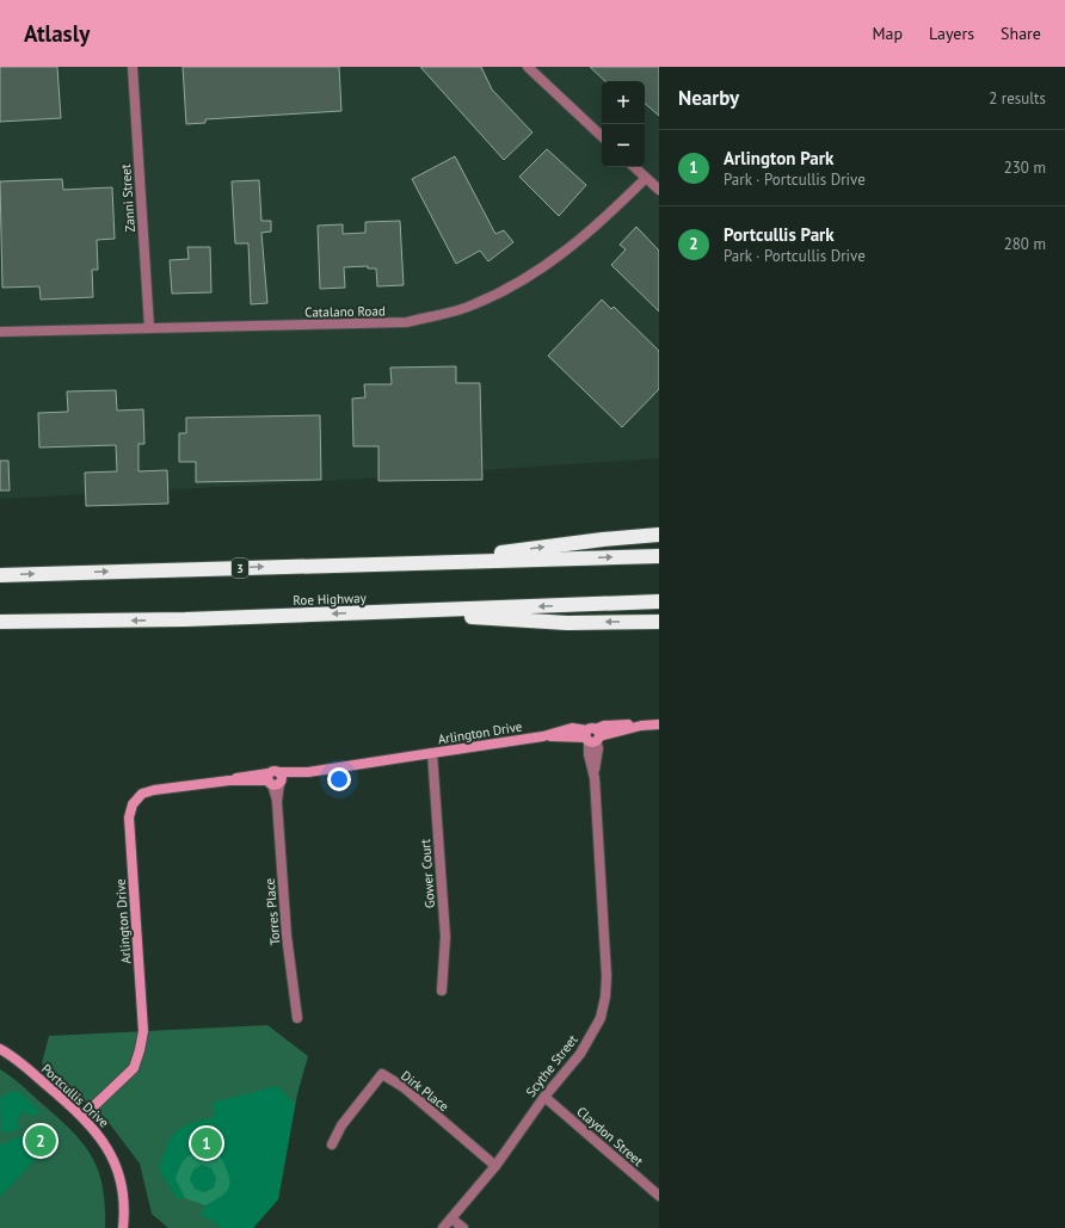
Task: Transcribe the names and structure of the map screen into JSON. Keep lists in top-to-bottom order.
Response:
{
  "streets": {
    "highway": ["3", "Roe Highway"],
    "street": [
      "Zanni Street",
      "Catalano Road",
      "Arlington Drive",
      "Gower Court",
      "Torres Place",
      "Scythe Street",
      "Dirk Place",
      "Portcullis Drive",
      "Claydon Street"
    ]
  },
  "crossings": [
    ["Zanni Street", "Catalano Road"],
    ["Arlington Drive", "Gower Court"],
    ["Arlington Drive", "Torres Place"],
    ["Arlington Drive", "Scythe Street"],
    ["Arlington Drive", "Portcullis Drive"],
    ["Scythe Street", "Dirk Place"],
    ["Scythe Street", "Claydon Street"]
  ],
  "page": {
    "header": "Atlasly",
    "nav": ["Map", "Layers", "Share"],
    "heading": ["Nearby", "2 results"],
    "map_buttons": ["+", "−"],
    "list": [
      {
        "mark": "1",
        "name": "Arlington Park",
        "note": "Park · Portcullis Drive",
        "value": "230 m"
      },
      {
        "mark": "2",
        "name": "Portcullis Park",
        "note": "Park · Portcullis Drive",
        "value": "280 m"
      }
    ],
    "pins": ["2", "1"]
  }
}
